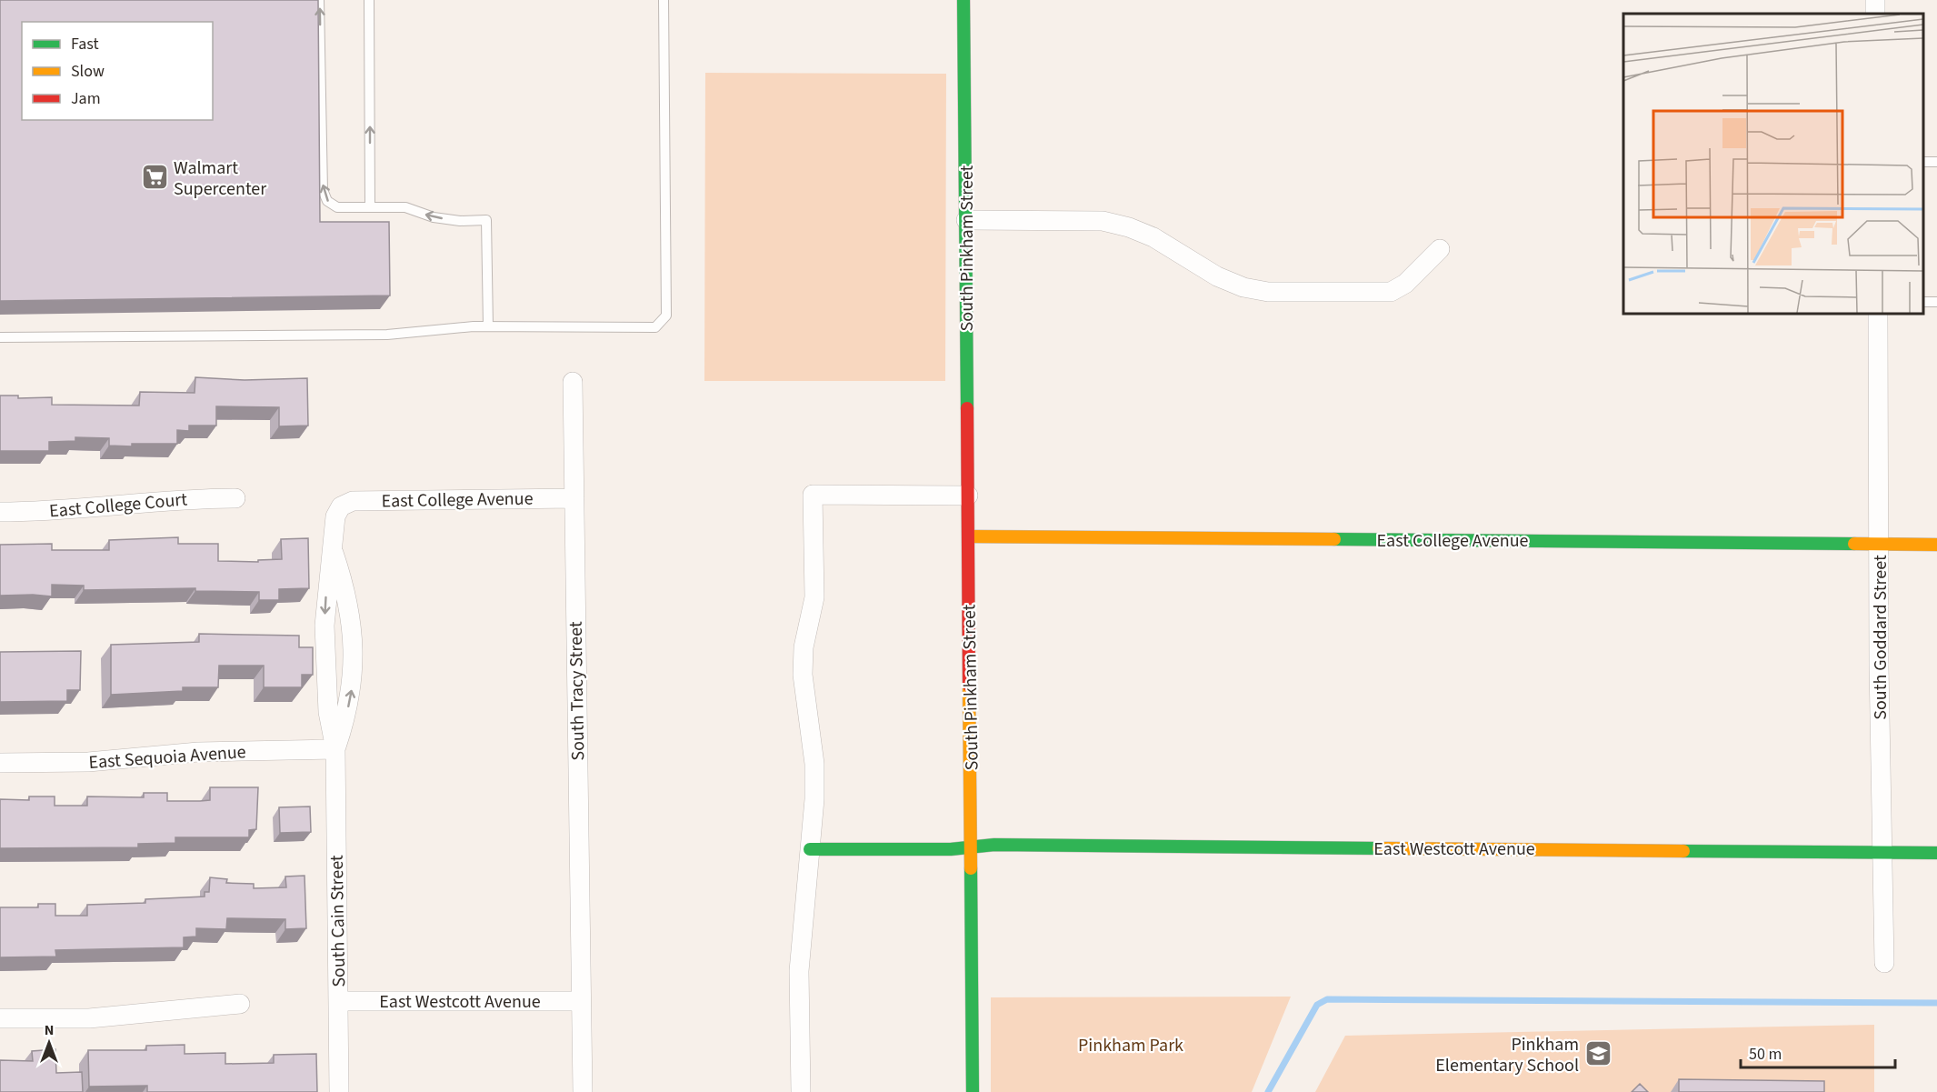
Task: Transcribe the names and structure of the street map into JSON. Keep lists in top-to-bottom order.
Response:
{
  "streets": {
    "street": [
      "South Pinkham Street",
      "East College Avenue",
      "East College Court",
      "South Goddard Street",
      "South Tracy Street",
      "East Sequoia Avenue",
      "East Westcott Avenue",
      "South Cain Street"
    ]
  },
  "crossings": [
    ["South Pinkham Street", "East College Avenue"],
    ["South Pinkham Street", "East Westcott Avenue"],
    ["East College Avenue", "South Goddard Street"],
    ["East College Avenue", "South Tracy Street"],
    ["East College Avenue", "South Cain Street"],
    ["South Goddard Street", "East Westcott Avenue"],
    ["South Tracy Street", "East Westcott Avenue"],
    ["East Sequoia Avenue", "South Cain Street"],
    ["East Westcott Avenue", "South Cain Street"]
  ],
  "parks": ["Pinkham Park"],
  "places": {
    "supermarket": ["Walmart Supercenter"],
    "school or university": ["Pinkham Elementary School"]
  },
  "legend": ["Fast", "Slow", "Jam"],
  "scale_bar": "50 m",
  "north": "top"
}
